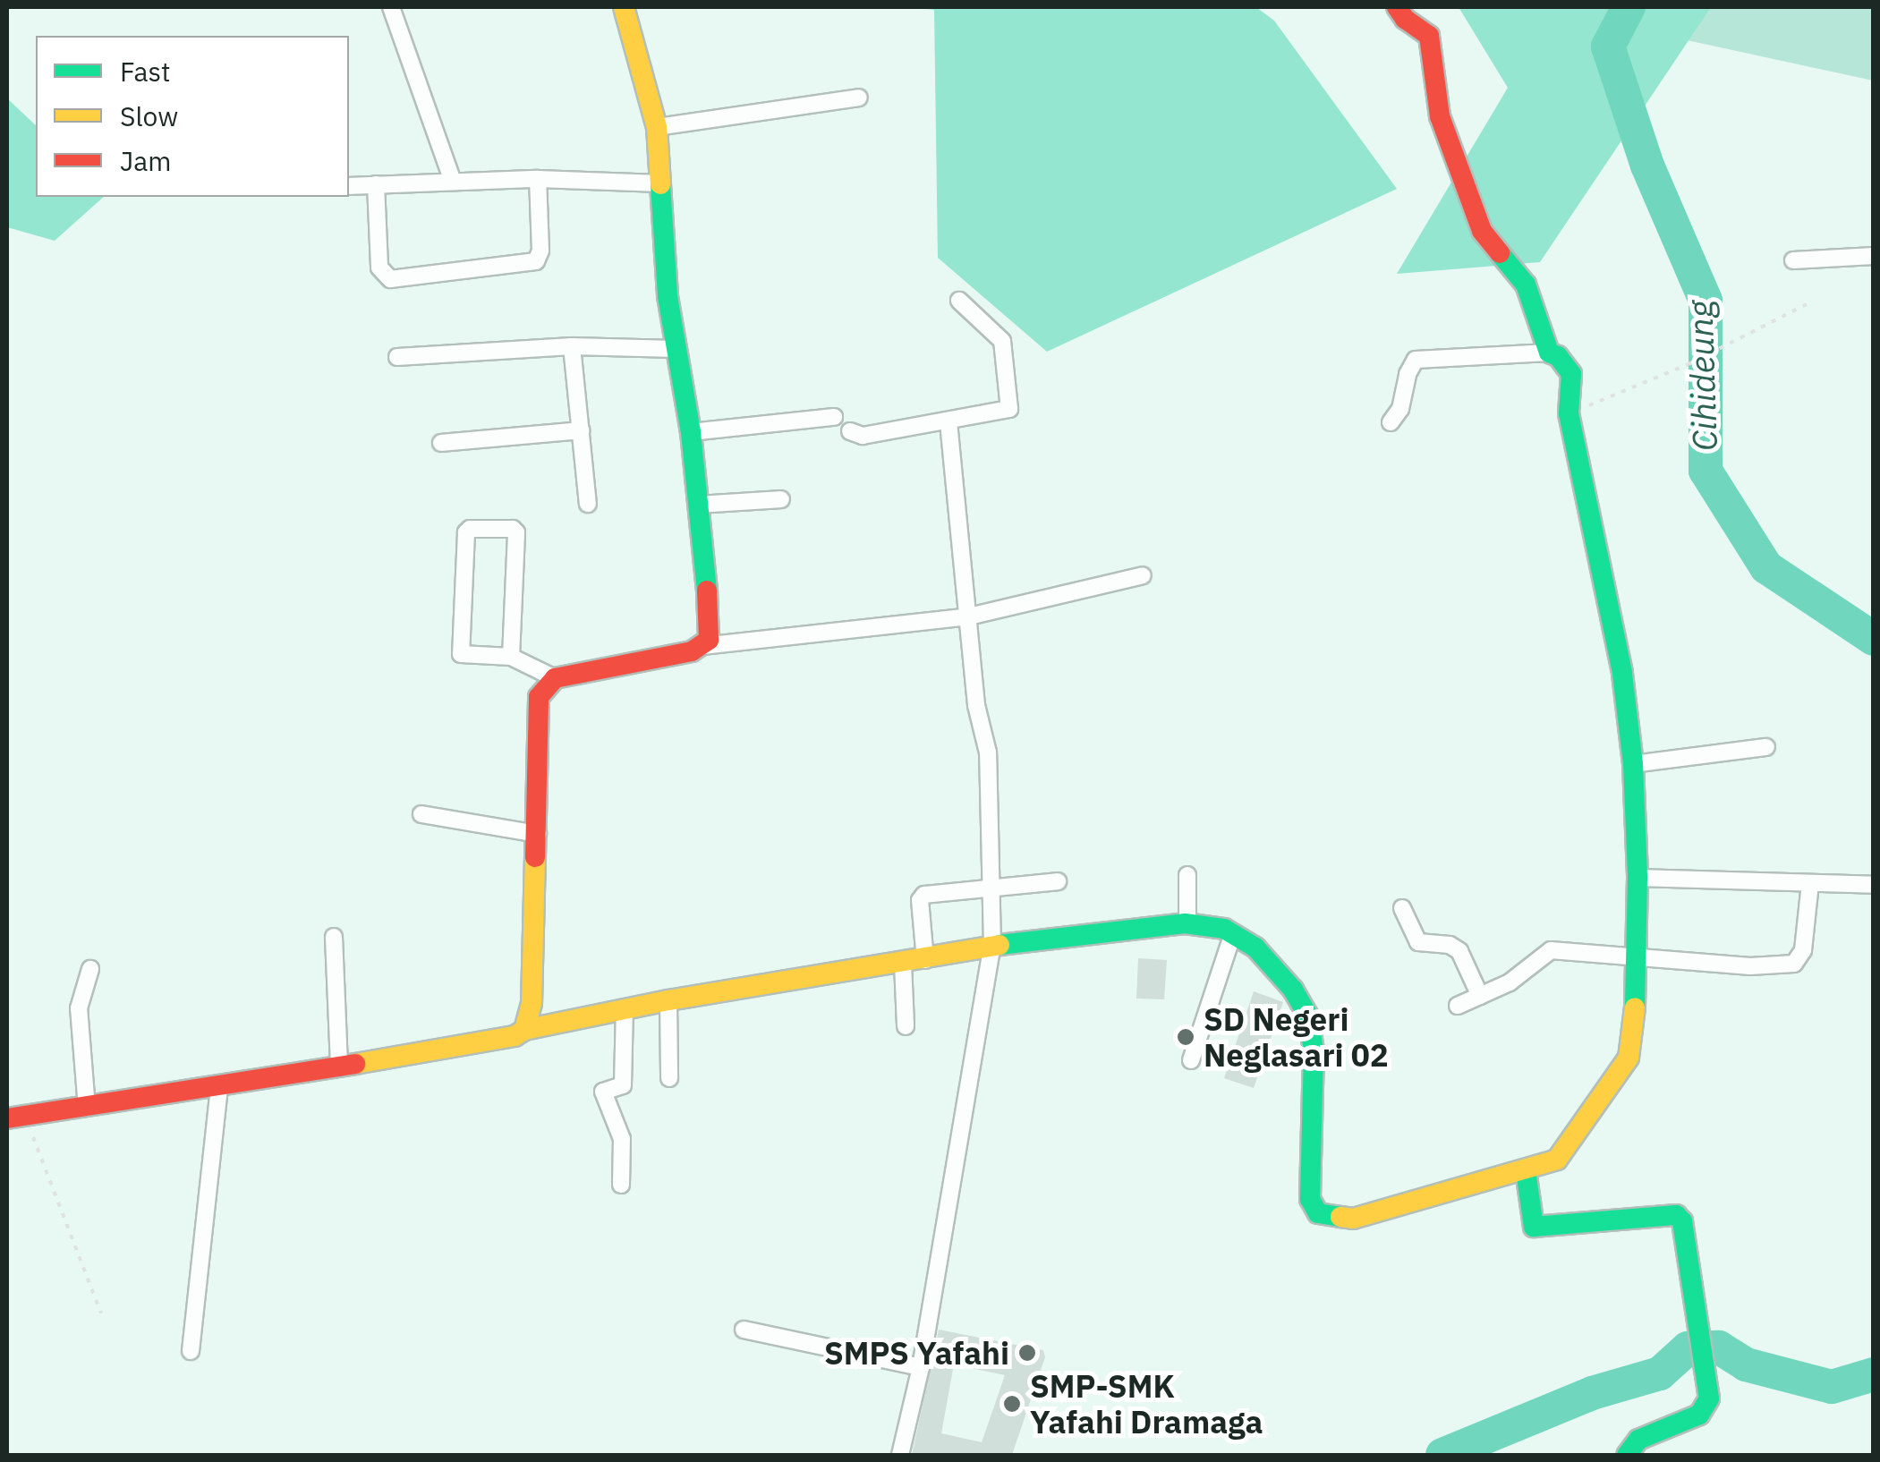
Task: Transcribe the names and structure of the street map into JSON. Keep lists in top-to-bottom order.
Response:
{
  "water": ["Cihideung"],
  "places": ["SD Negeri Neglasari 02", "SMPS Yafahi", "SMP-SMK Yafahi Dramaga"],
  "legend": ["Fast", "Slow", "Jam"]
}
